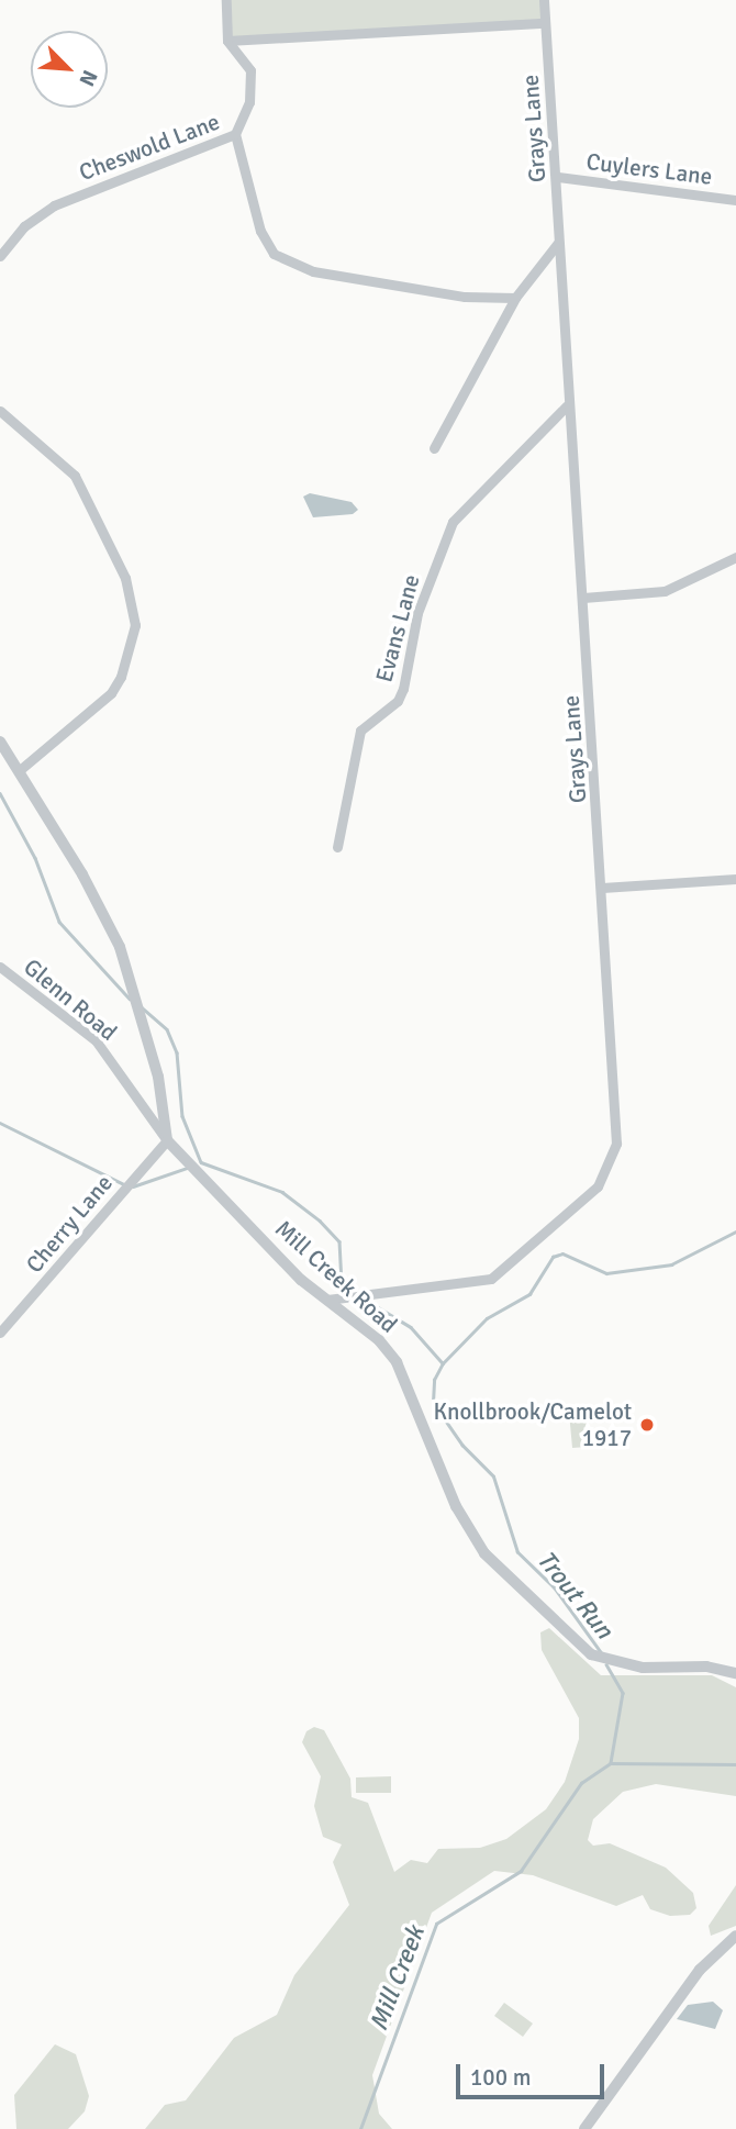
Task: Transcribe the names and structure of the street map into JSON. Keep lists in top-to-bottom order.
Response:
{
  "streets": {
    "street": [
      "Grays Lane",
      "Cheswold Lane",
      "Cuylers Lane",
      "Evans Lane",
      "Glenn Road",
      "Cherry Lane",
      "Mill Creek Road"
    ]
  },
  "crossings": [
    ["Grays Lane", "Cuylers Lane"],
    ["Grays Lane", "Evans Lane"],
    ["Grays Lane", "Mill Creek Road"],
    ["Glenn Road", "Cherry Lane"],
    ["Glenn Road", "Mill Creek Road"],
    ["Cherry Lane", "Mill Creek Road"]
  ],
  "water": ["Trout Run", "Mill Creek"],
  "places": ["Knollbrook/Camelot 1917"],
  "scale_bar": "100 m",
  "north": "bottom right"
}
